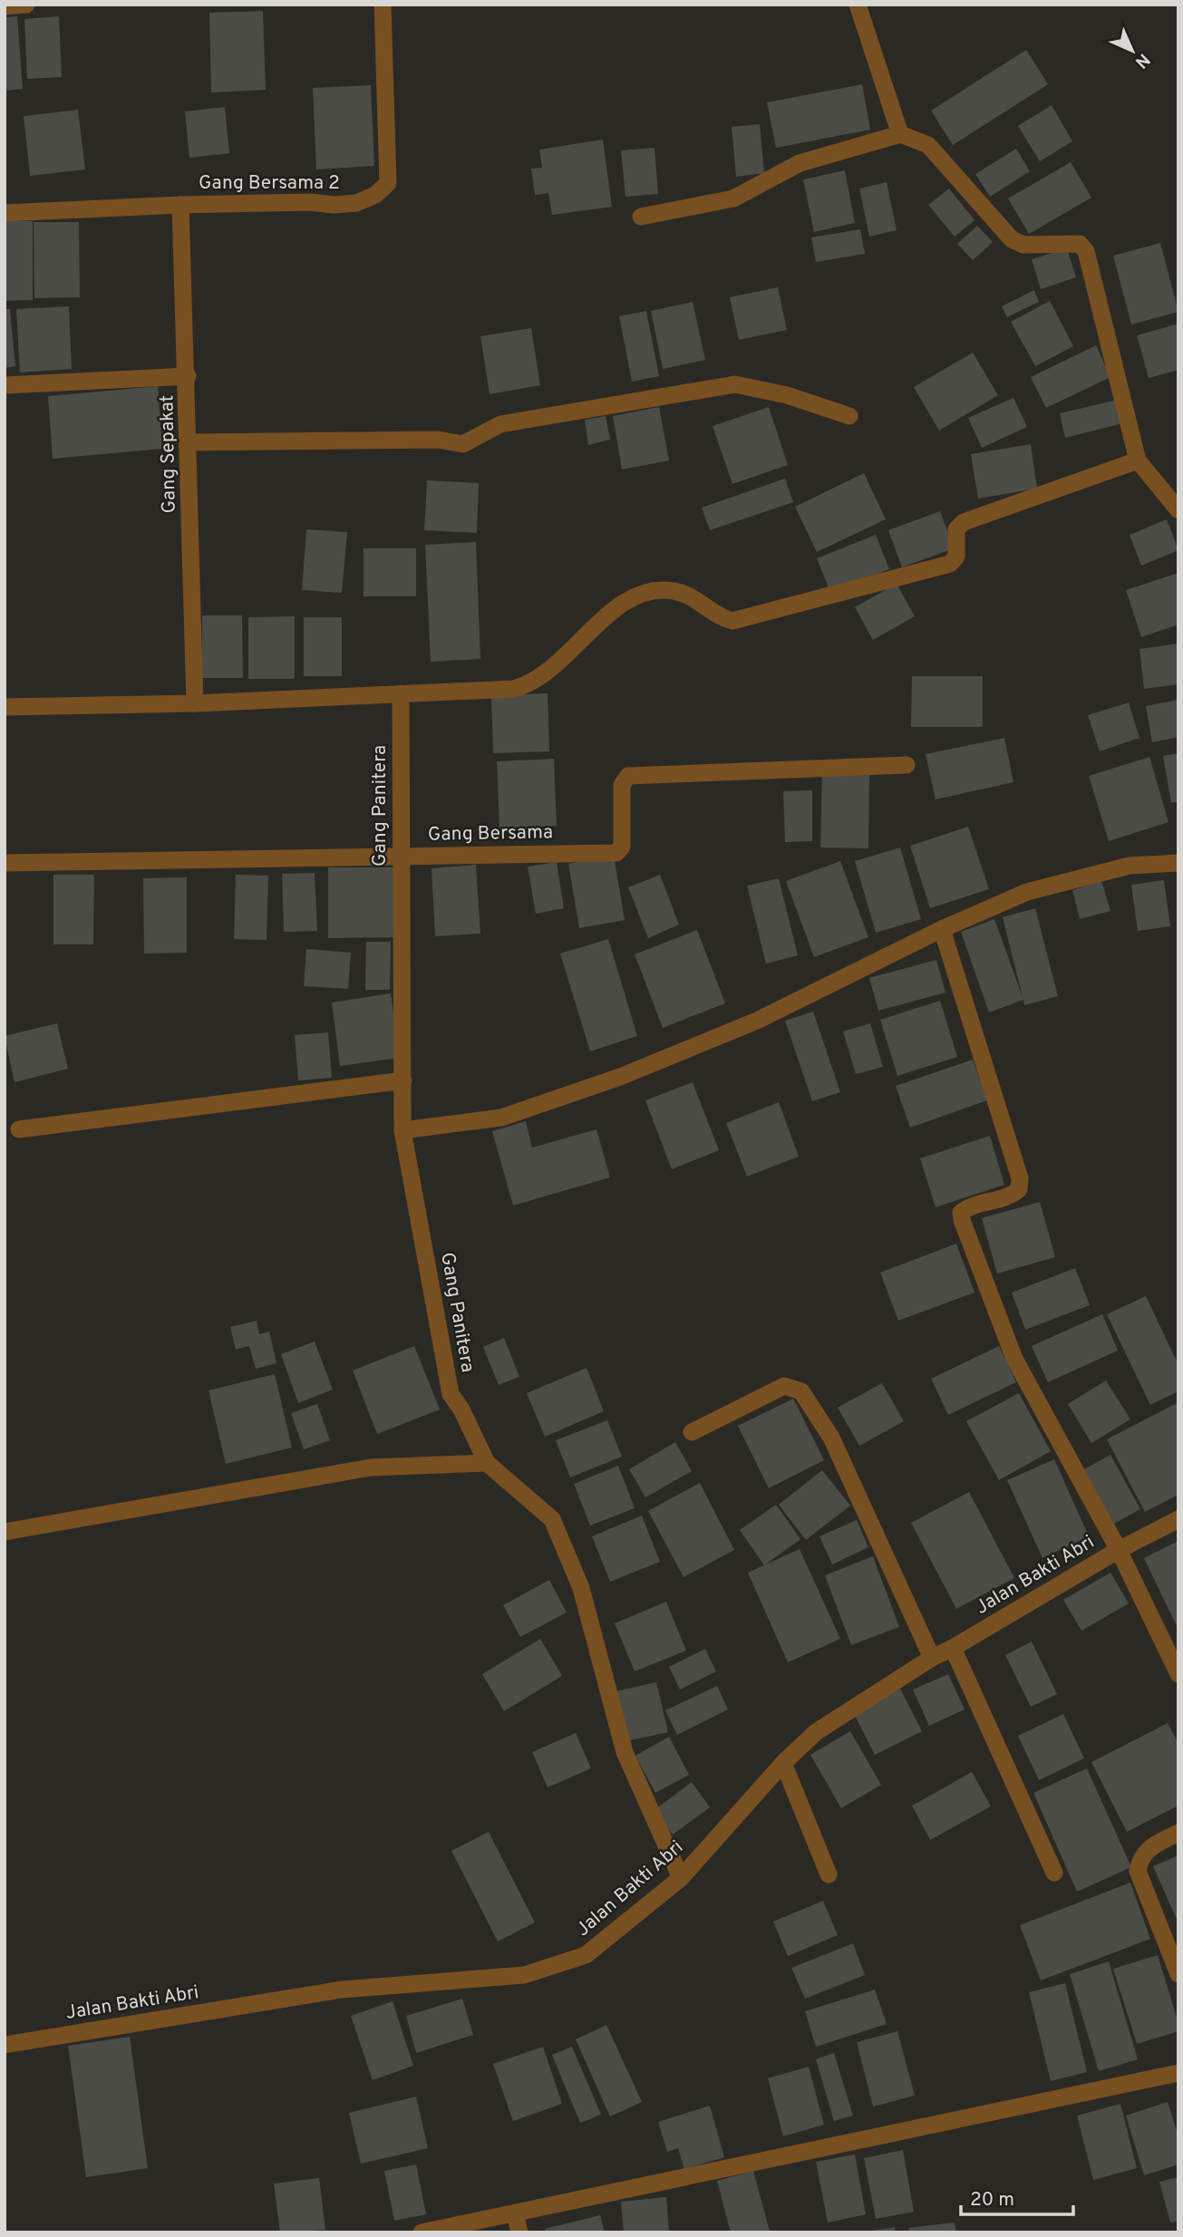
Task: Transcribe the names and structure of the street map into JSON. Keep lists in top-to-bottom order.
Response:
{
  "streets": {
    "street": [
      "Gang Bersama 2",
      "Gang Sepakat",
      "Gang Panitera",
      "Gang Bersama",
      "Jalan Bakti Abri"
    ]
  },
  "crossings": [
    ["Gang Bersama 2", "Gang Sepakat"],
    ["Gang Panitera", "Gang Bersama"],
    ["Gang Panitera", "Jalan Bakti Abri"]
  ],
  "scale_bar": "20 m",
  "north": "bottom right"
}
